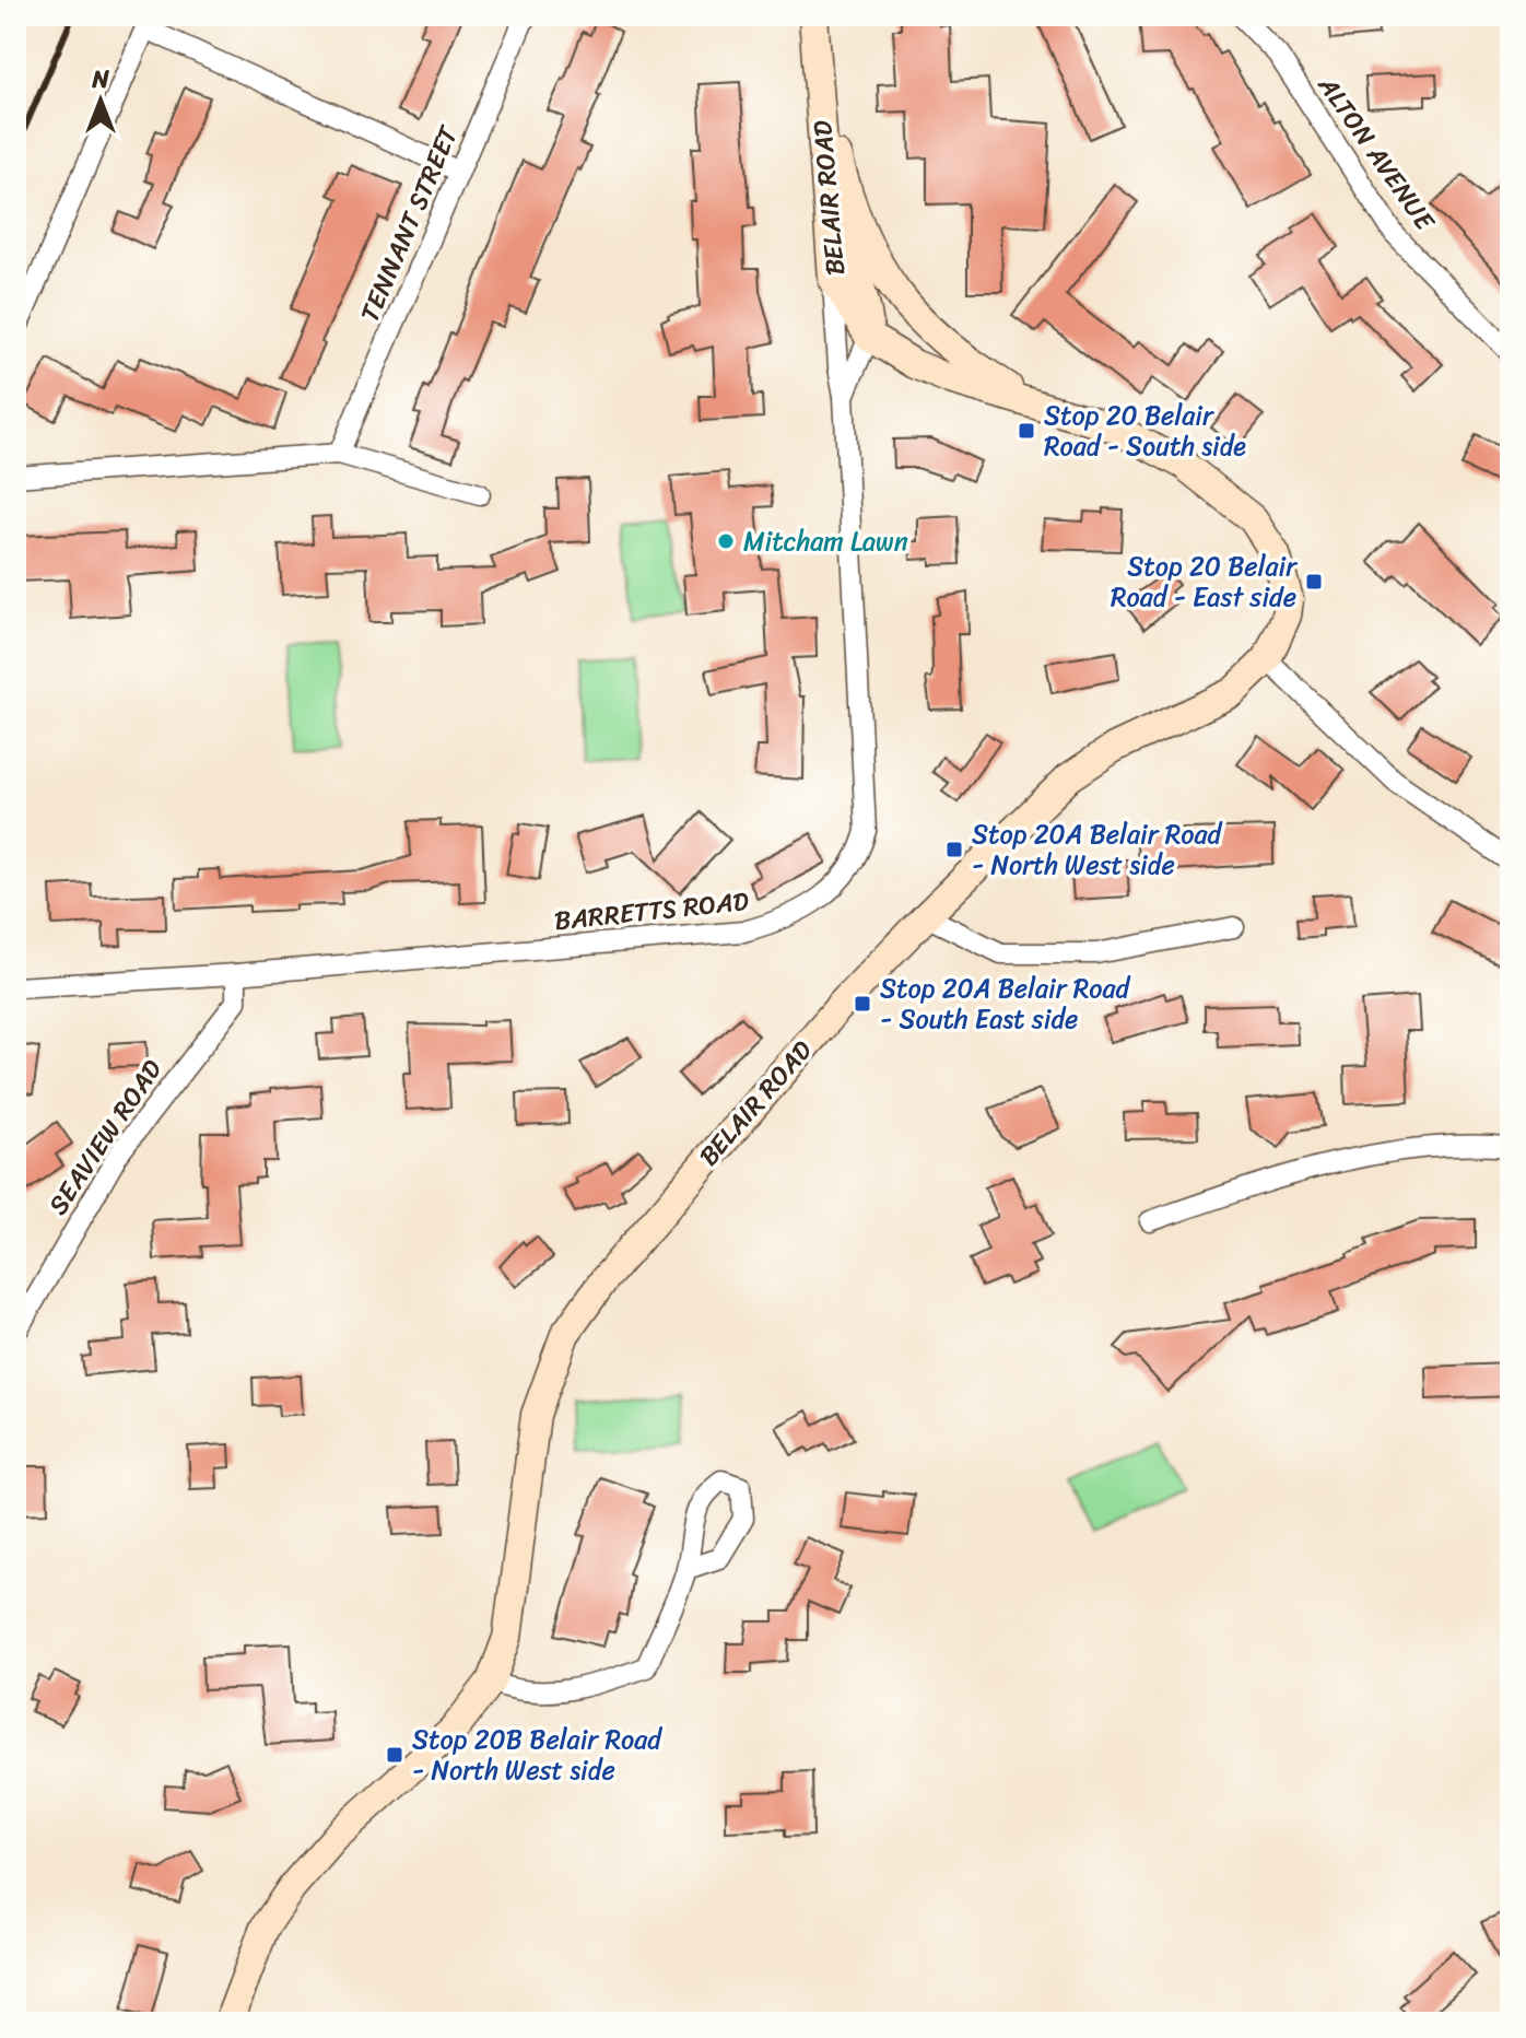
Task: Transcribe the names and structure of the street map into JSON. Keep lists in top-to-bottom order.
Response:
{
  "streets": {
    "main road": ["BELAIR ROAD"],
    "street": [
      "ALTON AVENUE",
      "TENNANT STREET",
      "BARRETTS ROAD",
      "SEAVIEW ROAD"
    ]
  },
  "crossings": [
    ["BELAIR ROAD", "BARRETTS ROAD"],
    ["BARRETTS ROAD", "SEAVIEW ROAD"]
  ],
  "places": {
    "transit": [
      "Stop 20 Belair Road - South side",
      "Stop 20 Belair Road - East side",
      "Stop 20A Belair Road - North West side",
      "Stop 20A Belair Road - South East side",
      "Stop 20B Belair Road - North West side"
    ],
    "other": ["Mitcham Lawn"]
  },
  "north": "top"
}
